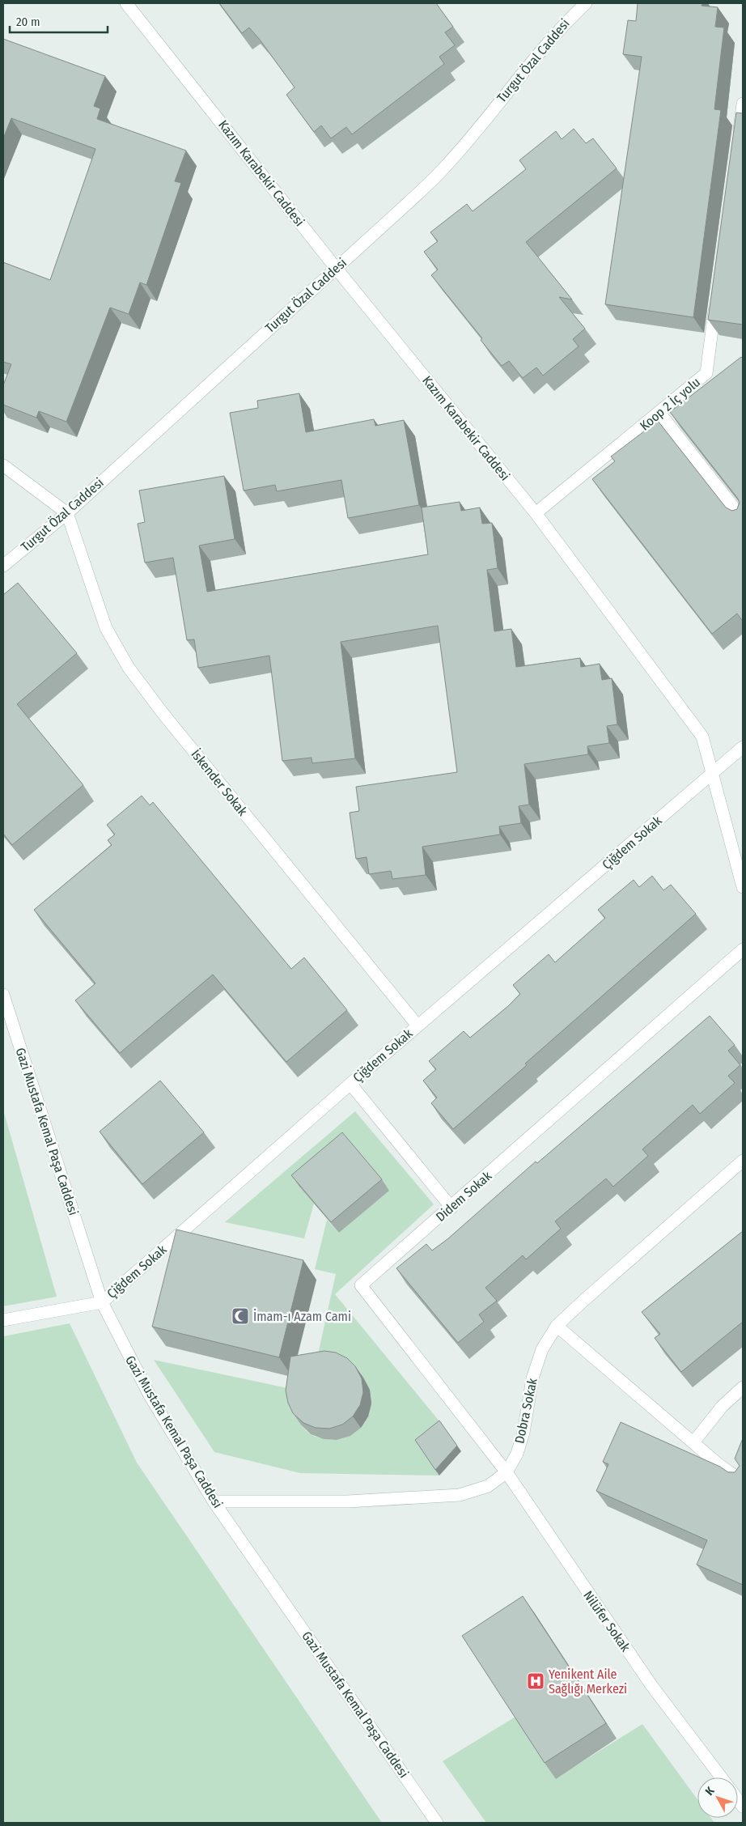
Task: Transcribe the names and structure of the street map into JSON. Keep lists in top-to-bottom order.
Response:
{
  "streets": {
    "street": [
      "Turgut Özal Caddesi",
      "Kazım Karabekir Caddesi",
      "Koop 2 İç yolu",
      "İskender Sokak",
      "Çiğdem Sokak",
      "Gazi Mustafa Kemal Paşa Caddesi",
      "Didem Sokak",
      "Dobra Sokak",
      "Nilüfer Sokak"
    ]
  },
  "crossings": [
    ["Turgut Özal Caddesi", "Kazım Karabekir Caddesi"],
    ["Turgut Özal Caddesi", "İskender Sokak"],
    ["Kazım Karabekir Caddesi", "Koop 2 İç yolu"],
    ["Kazım Karabekir Caddesi", "Çiğdem Sokak"],
    ["İskender Sokak", "Çiğdem Sokak"],
    ["Çiğdem Sokak", "Gazi Mustafa Kemal Paşa Caddesi"],
    ["Gazi Mustafa Kemal Paşa Caddesi", "Dobra Sokak"],
    ["Didem Sokak", "Dobra Sokak"],
    ["Didem Sokak", "Nilüfer Sokak"],
    ["Dobra Sokak", "Nilüfer Sokak"]
  ],
  "places": {
    "mosque": ["İmam-ı Azam Cami"],
    "hospital": ["Yenikent Aile Sağlığı Merkezi"]
  },
  "scale_bar": "20 m",
  "north": "top left"
}
